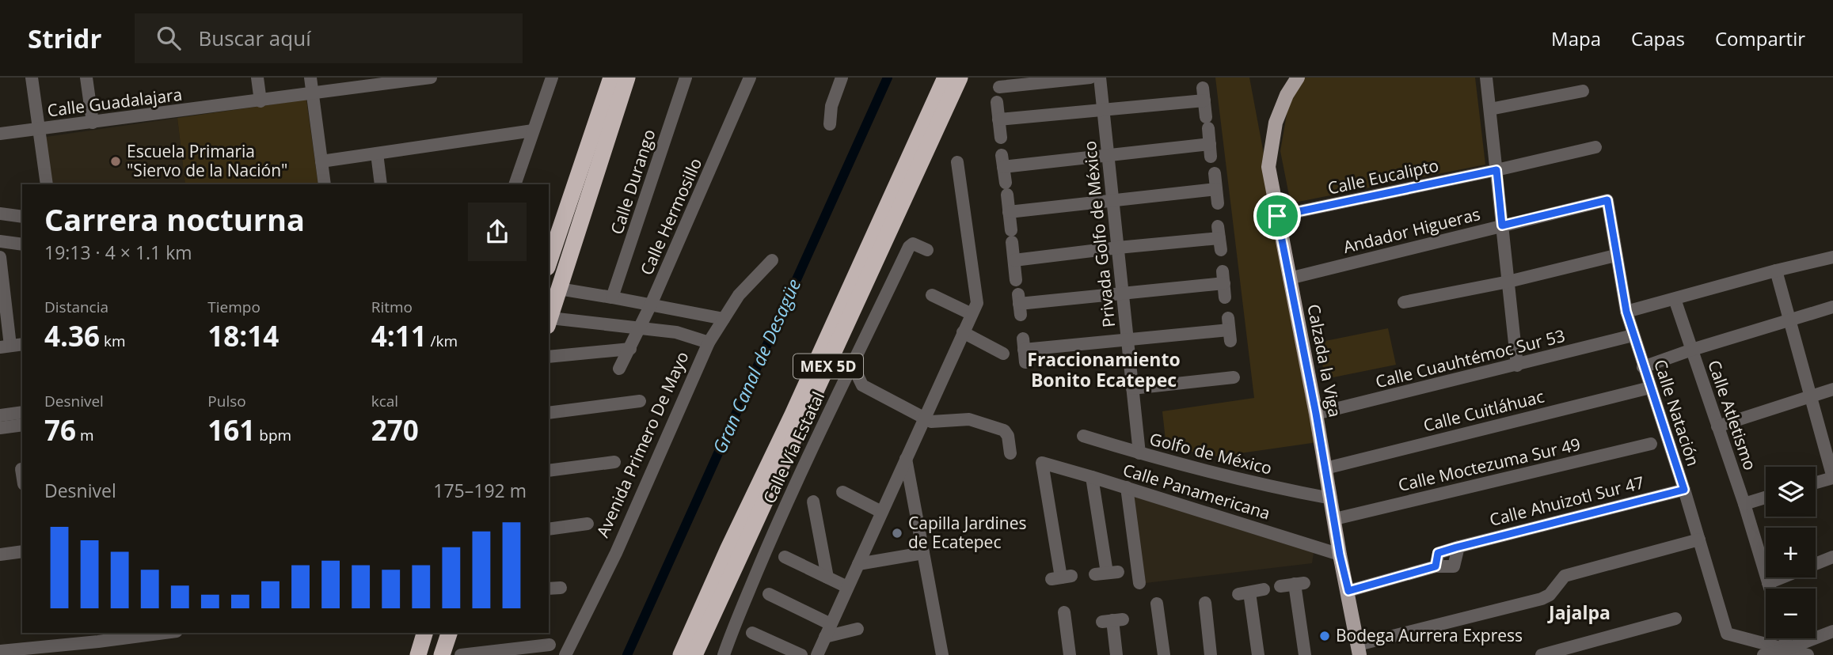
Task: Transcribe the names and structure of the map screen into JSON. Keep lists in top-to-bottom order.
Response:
{
  "streets": {
    "highway": ["MEX 5D"],
    "main road": ["Calzada la Viga"],
    "street": [
      "Calle Guadalajara",
      "Calle Eucalipto",
      "Calle Durango",
      "Calle Hermosillo",
      "Andador Higueras",
      "Privada Golfo de México",
      "Calle Cuauhtémoc Sur 53",
      "Calle Cuitláhuac",
      "Calle Natación",
      "Calle Atletismo",
      "Avenida Primero De Mayo",
      "Calle Vía Estatal",
      "Golfo de México",
      "Calle Moctezuma Sur 49",
      "Calle Panamericana",
      "Calle Ahuizotl Sur 47"
    ]
  },
  "crossings": [
    ["Calle Eucalipto", "Calzada la Viga"],
    ["Andador Higueras", "Calzada la Viga"],
    ["Andador Higueras", "Calle Natación"],
    ["Privada Golfo de México", "Golfo de México"],
    ["Calle Cuauhtémoc Sur 53", "Calzada la Viga"],
    ["Calle Cuauhtémoc Sur 53", "Calle Natación"],
    ["Calzada la Viga", "Calle Cuitláhuac"],
    ["Calzada la Viga", "Golfo de México"],
    ["Calzada la Viga", "Calle Moctezuma Sur 49"],
    ["Calzada la Viga", "Calle Panamericana"],
    ["Calzada la Viga", "Calle Ahuizotl Sur 47"],
    ["Calle Cuitláhuac", "Calle Natación"],
    ["Calle Natación", "Calle Ahuizotl Sur 47"]
  ],
  "districts": ["Fraccionamiento Bonito Ecatepec", "Jajalpa"],
  "water": ["Gran Canal de Desagüe"],
  "places": ["Escuela Primaria \"Siervo de la Nación\"", "Capilla Jardines de Ecatepec", "Bodega Aurrera Express"],
  "page": {
    "header": "Stridr",
    "search": "Buscar aquí",
    "nav": ["Mapa", "Capas", "Compartir"],
    "heading": ["Carrera nocturna", "19:13 · 4 × 1.1 km"],
    "stats": [
      ["Distancia", "4.36 km"],
      ["Tiempo", "18:14"],
      ["Ritmo", "4:11 /km"],
      ["Desnivel", "76 m"],
      ["Pulso", "161 bpm"],
      ["kcal", "270"]
    ],
    "map_buttons": ["+", "−"],
    "chart": ["Desnivel", "175–192 m"]
  }
}
